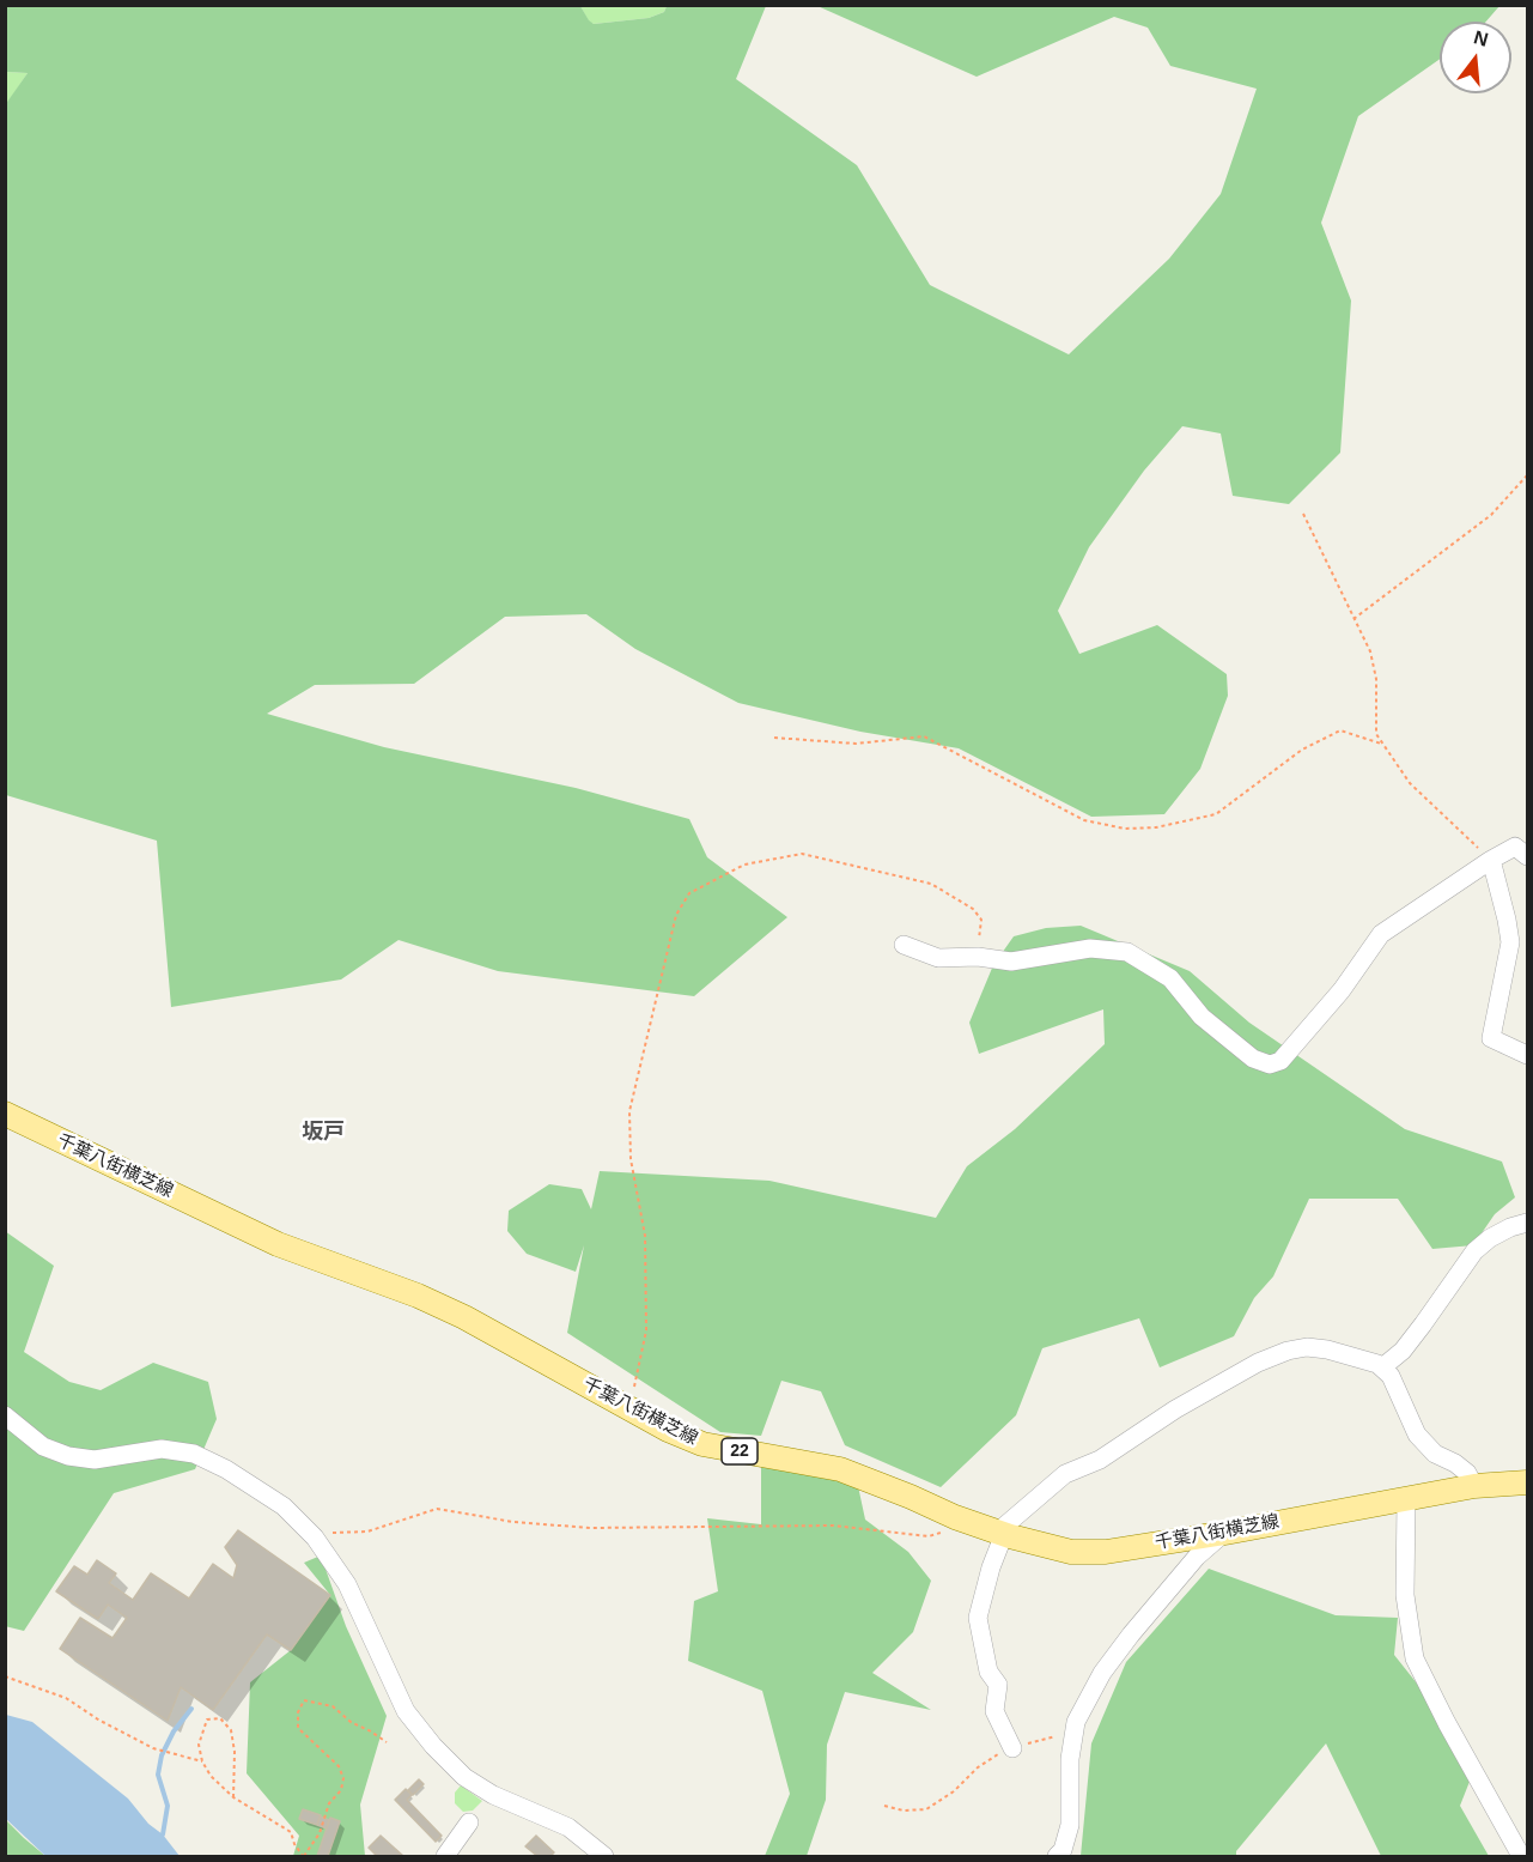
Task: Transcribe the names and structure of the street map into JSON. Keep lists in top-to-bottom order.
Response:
{
  "streets": {
    "main road": ["千葉八街横芝線", "22"]
  },
  "districts": ["坂戸"],
  "north": "top"
}
